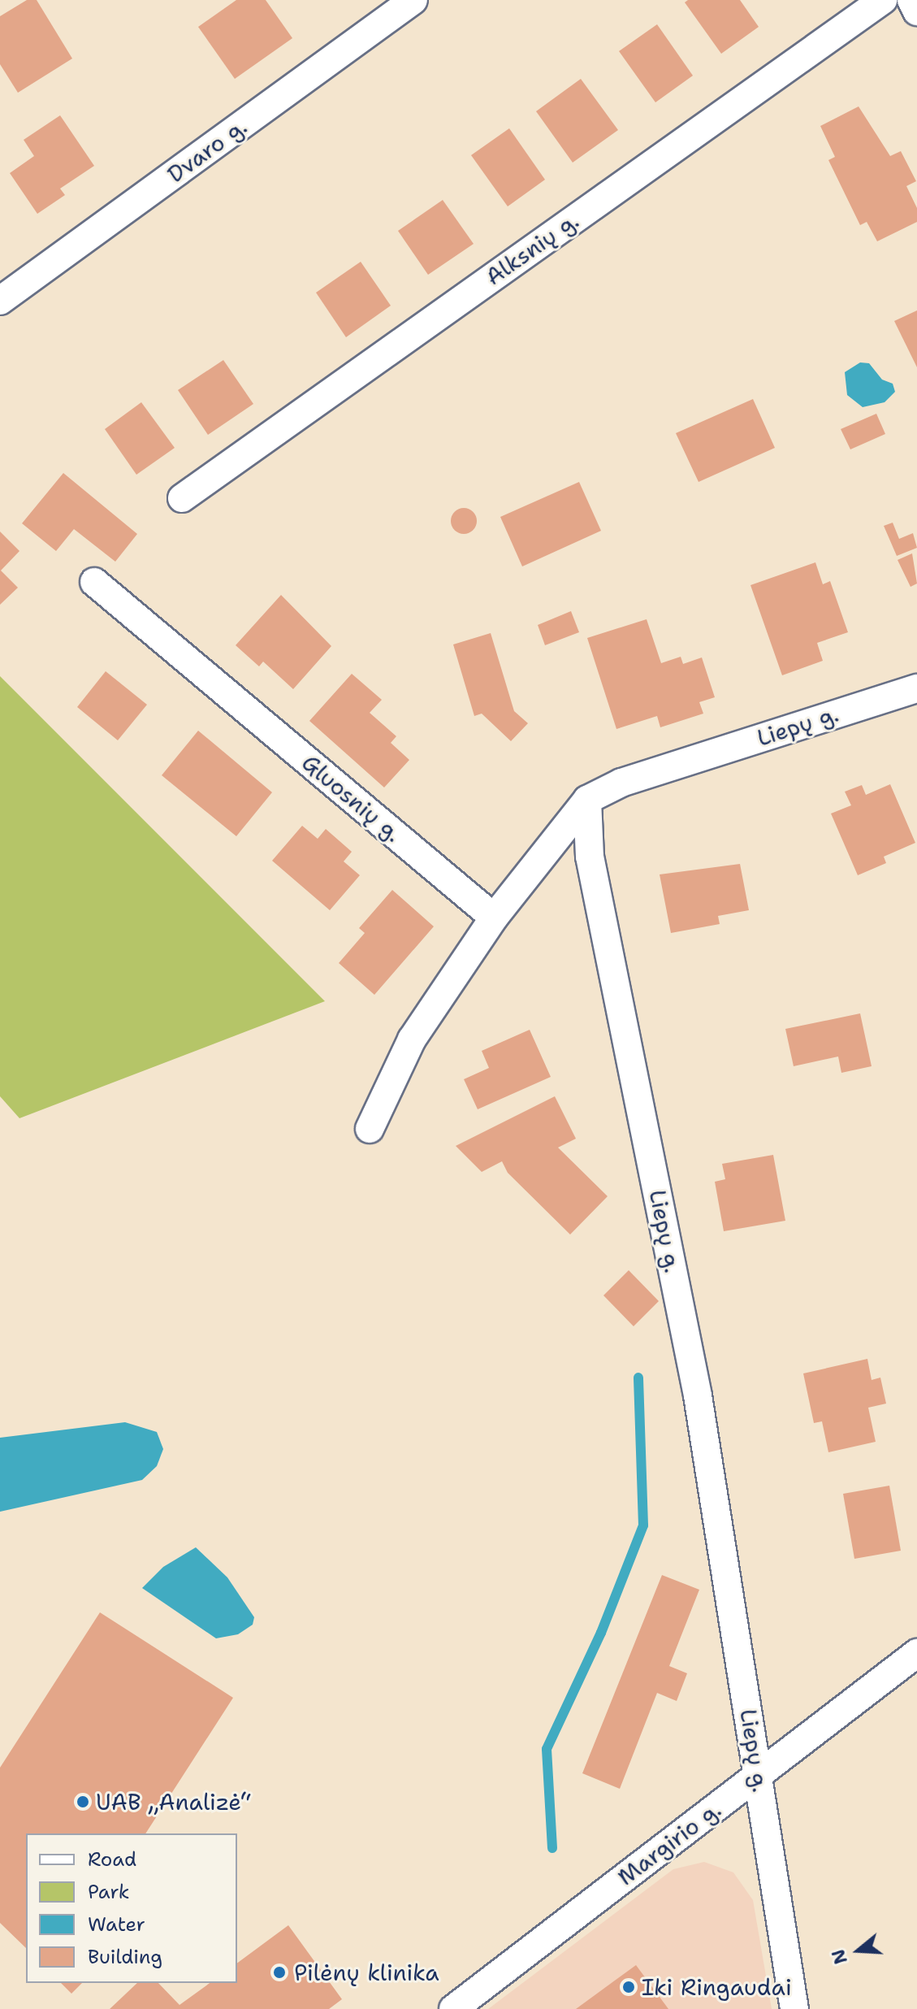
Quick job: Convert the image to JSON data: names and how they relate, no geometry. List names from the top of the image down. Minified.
{"streets":{"street":["Dvaro g.","Alksnių g.","Liepų g.","Gluosnių g.","Margirio g."]},"crossings":[["Liepų g.","Margirio g."]],"places":["UAB „Analizė“","Pilėnų klinika","Iki Ringaudai"],"legend":["Road","Park","Water","Building"],"north":"left"}
